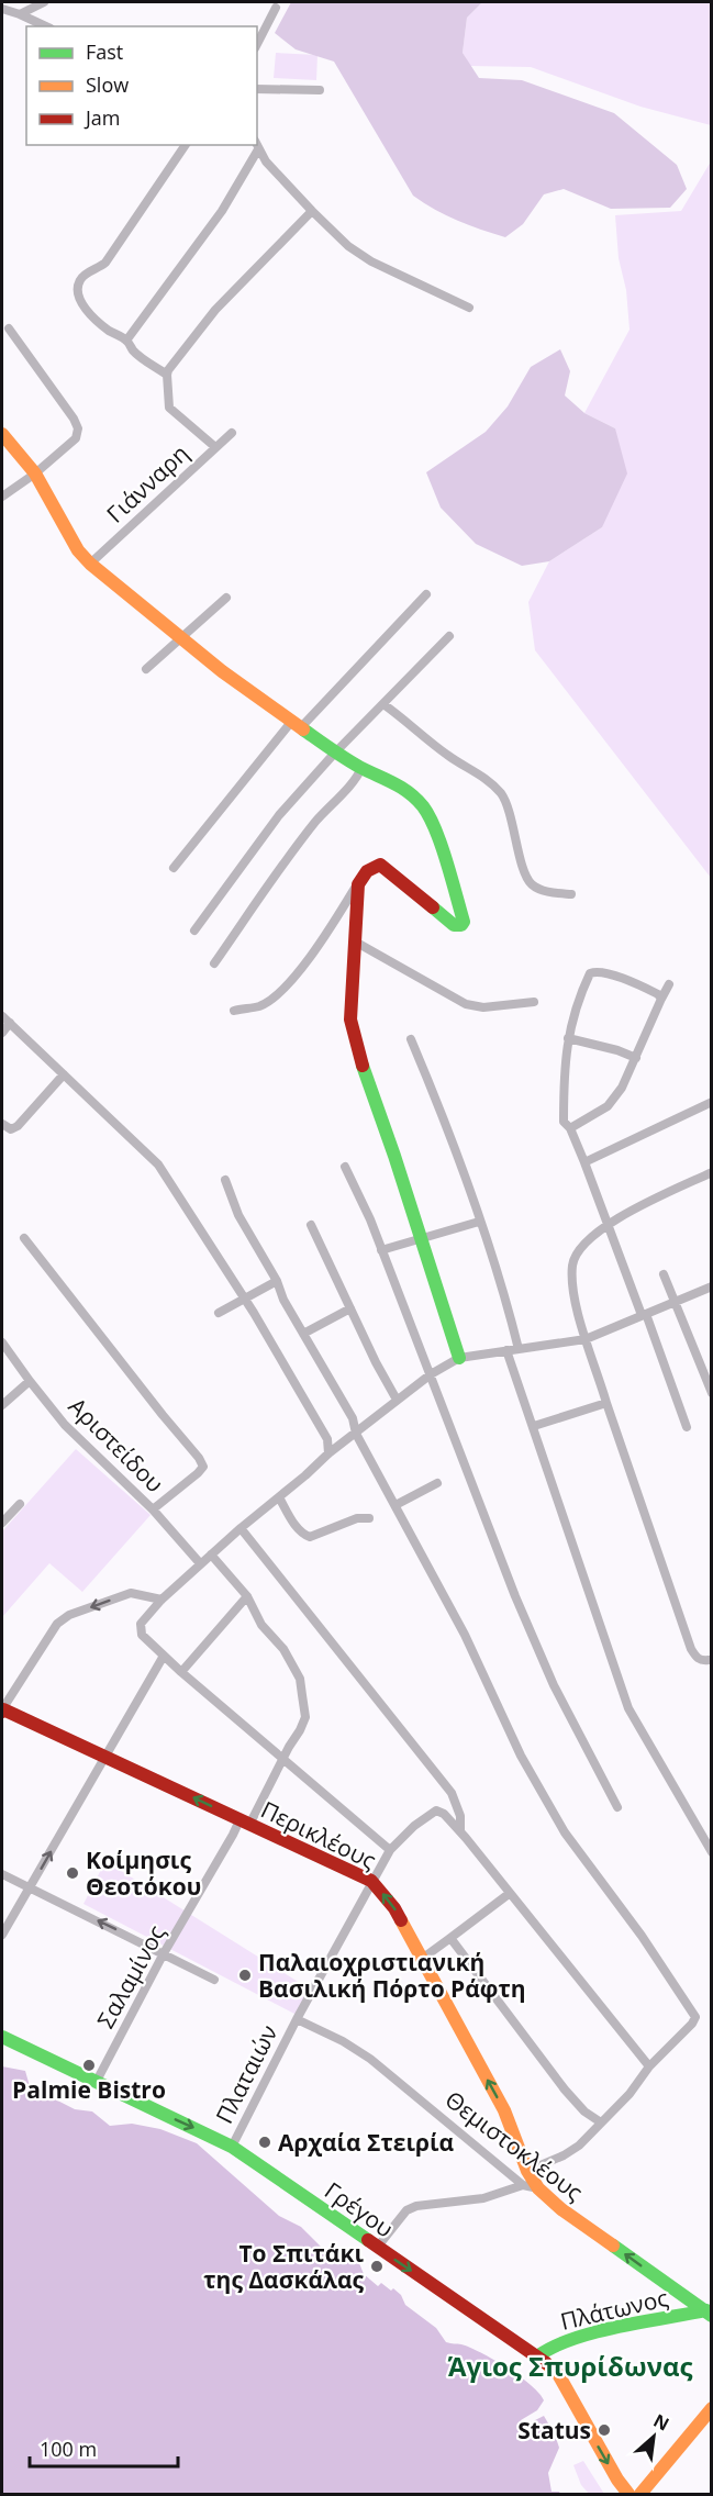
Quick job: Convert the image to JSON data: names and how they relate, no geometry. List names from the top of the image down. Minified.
{"streets":{"main road":["Περικλέους","Θεμιστοκλέους","Γρέγου","Πλάτωνος"],"street":["Γιάνναρη","Αριστείδου","Σαλαμίνος","Πλαταιών"]},"crossings":[["Περικλέους","Σαλαμίνος"],["Περικλέους","Πλαταιών"],["Περικλέους","Θεμιστοκλέους"],["Σαλαμίνος","Γρέγου"],["Πλαταιών","Θεμιστοκλέους"],["Πλαταιών","Γρέγου"],["Θεμιστοκλέους","Πλάτωνος"],["Γρέγου","Πλάτωνος"]],"one_way":["Περικλέους","Θεμιστοκλέους","Γρέγου"],"districts":["Άγιος Σπυρίδωνας"],"places":["Κοίμησις Θεοτόκου","Παλαιοχριστιανική Βασιλική Πόρτο Ράφτη","Palmie Bistro","Αρχαία Στειρία","Το Σπιτάκι της Δασκάλας","Status"],"legend":["Fast","Slow","Jam"],"scale_bar":"100 m","north":"top right"}
